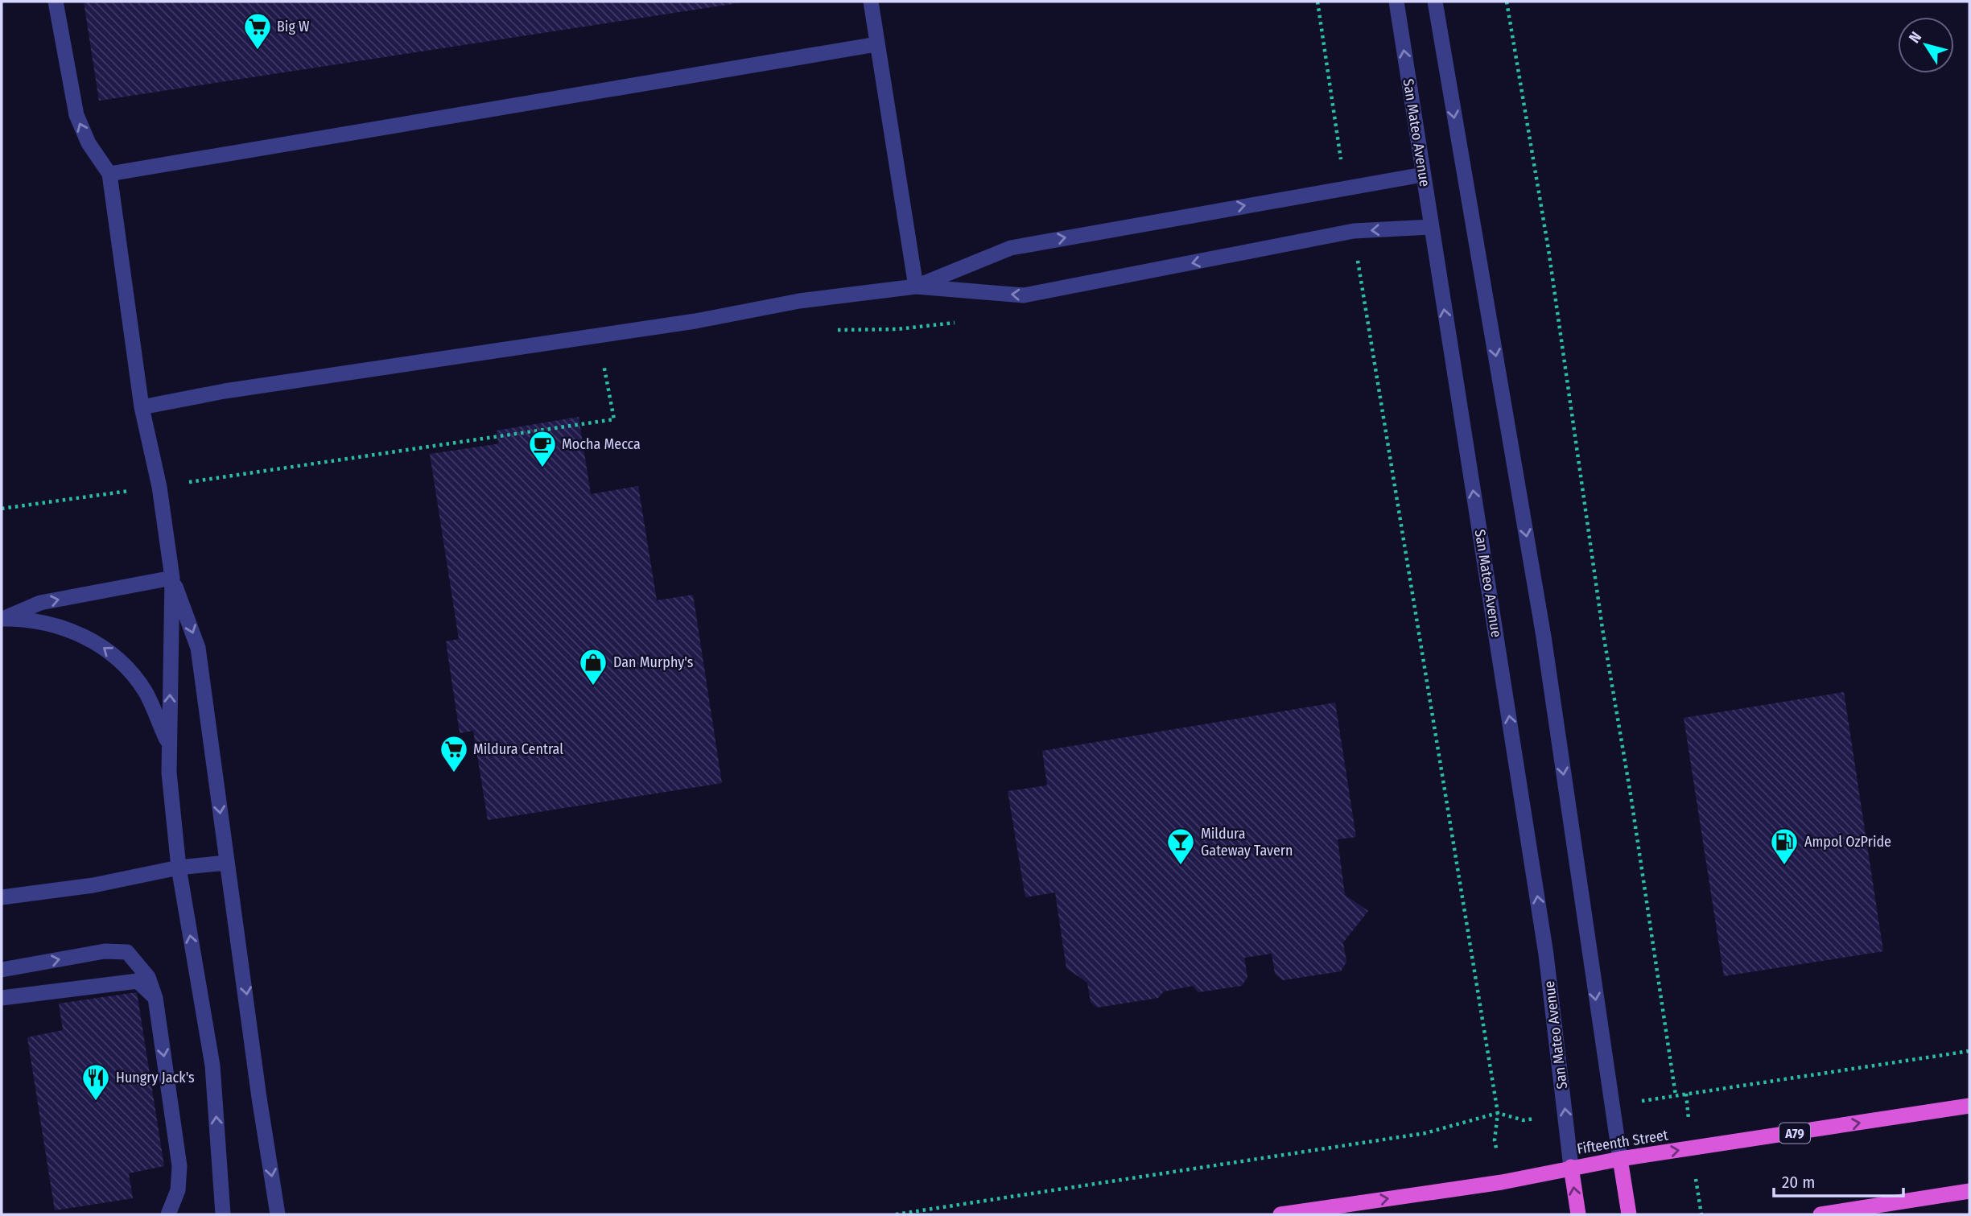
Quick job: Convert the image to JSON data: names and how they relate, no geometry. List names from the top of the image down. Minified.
{"streets":{"highway":["A79","Fifteenth Street"],"street":["San Mateo Avenue"]},"crossings":[["San Mateo Avenue","Fifteenth Street"]],"one_way":["Fifteenth Street"],"places":{"supermarket":["Big W","Mildura Central"],"cafe":["Mocha Mecca"],"shop":["Dan Murphy's"],"bar":["Mildura Gateway Tavern"],"fuel station":["Ampol OzPride"],"restaurant":["Hungry Jack's"]},"scale_bar":"20 m","north":"top left"}
